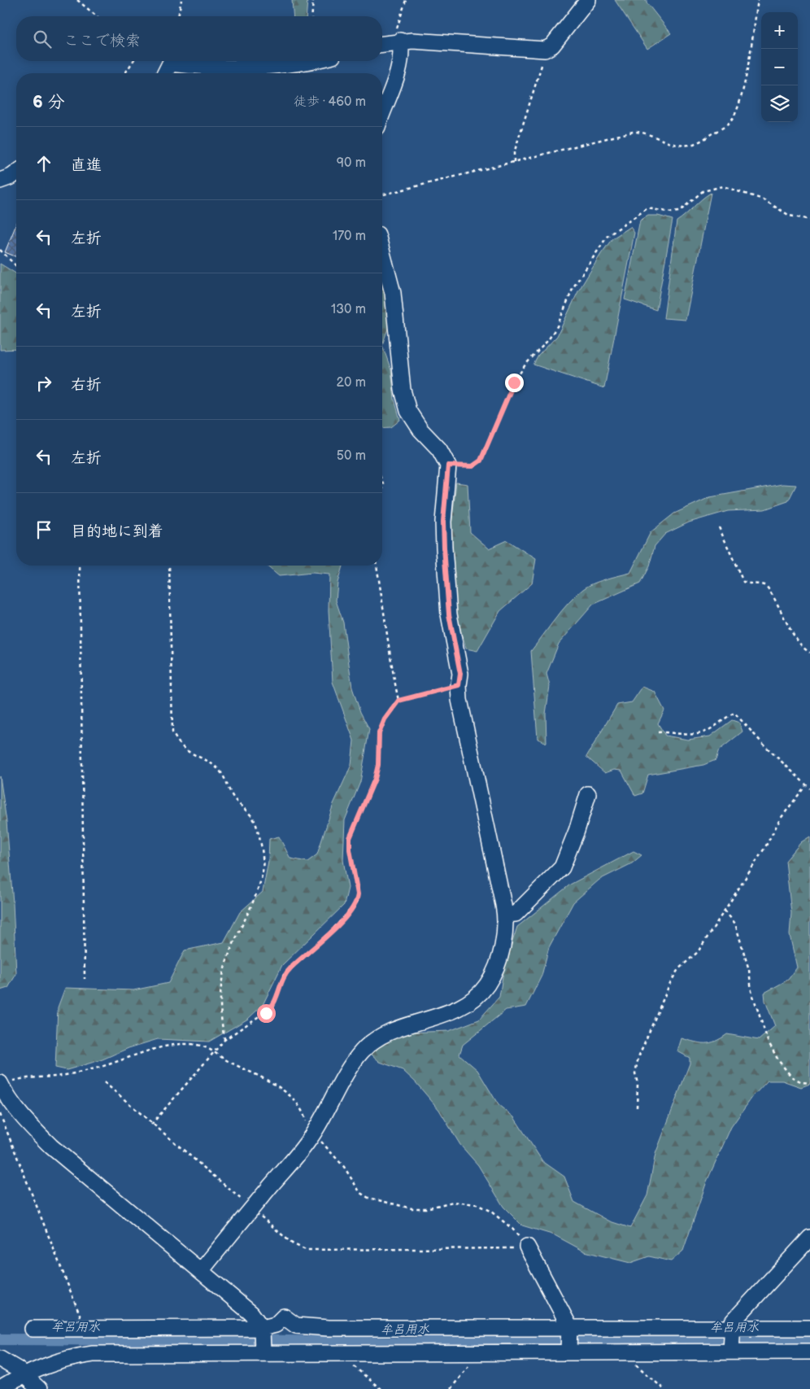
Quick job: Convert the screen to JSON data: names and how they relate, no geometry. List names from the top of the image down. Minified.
{"water":["牟呂用水"],"page":{"map_buttons":["+","−"],"search":"ここで検索","heading":["6 分","徒歩 · 460 m"],"list":[["直進","90 m"],["左折","170 m"],["左折","130 m"],["右折","20 m"],["左折","50 m"],"目的地に到着"]}}
